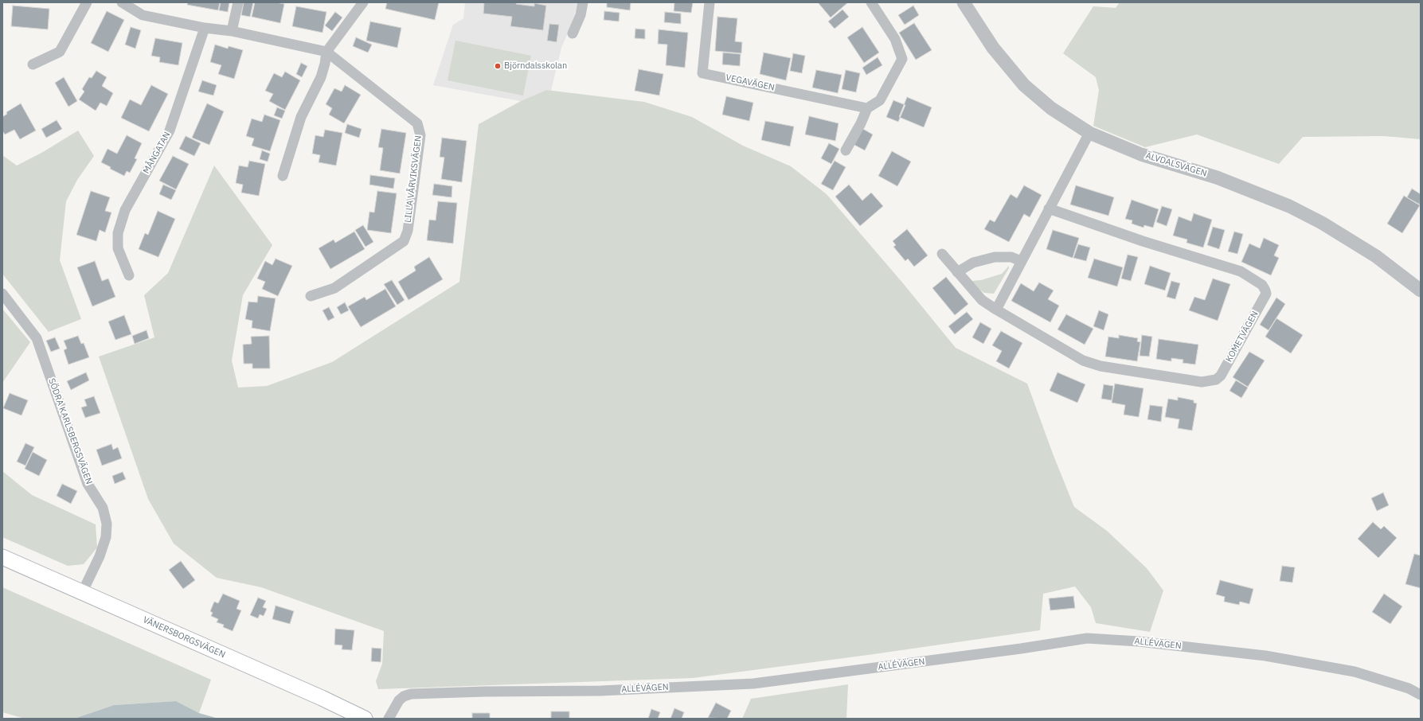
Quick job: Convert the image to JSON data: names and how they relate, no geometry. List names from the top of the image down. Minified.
{"streets":{"main road":["VÄNERSBORGSVÄGEN"],"street":["VEGAVÄGEN","MÅNGATAN","ÄLVDALSVÄGEN","LILLA VÅRVIKSVÄGEN","KOMETVÄGEN","SÖDRA KARLSBERGSVÄGEN","ALLÉVÄGEN"]},"crossings":[["MÅNGATAN","LILLA VÅRVIKSVÄGEN"],["SÖDRA KARLSBERGSVÄGEN","VÄNERSBORGSVÄGEN"]],"places":["Björndalsskolan"]}
